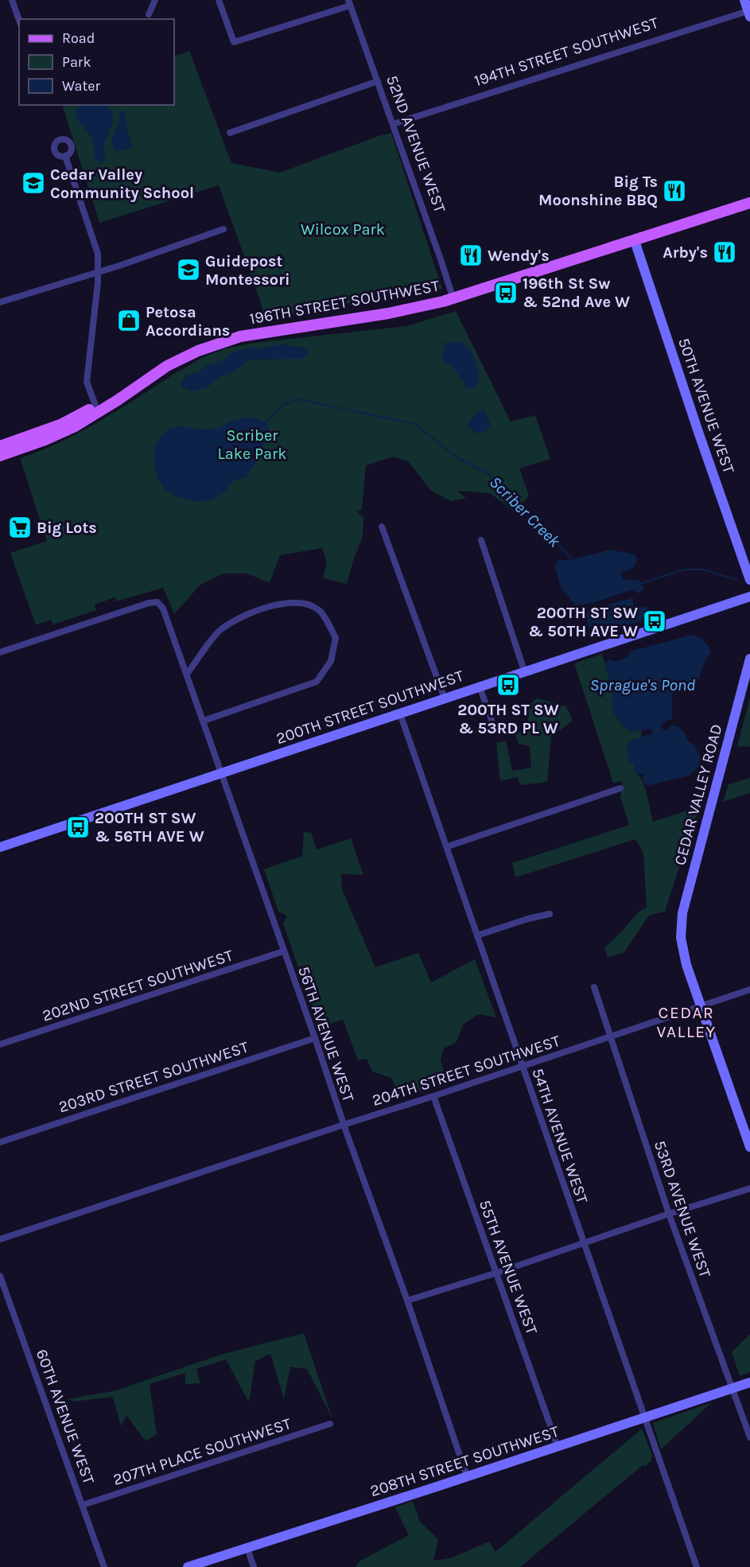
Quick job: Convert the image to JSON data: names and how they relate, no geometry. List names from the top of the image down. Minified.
{"streets":{"main road":["196TH STREET SOUTHWEST"],"street":["194TH STREET SOUTHWEST","52ND AVENUE WEST","50TH AVENUE WEST","200TH STREET SOUTHWEST","CEDAR VALLEY ROAD","202ND STREET SOUTHWEST","56TH AVENUE WEST","204TH STREET SOUTHWEST","203RD STREET SOUTHWEST","54TH AVENUE WEST","53RD AVENUE WEST","55TH AVENUE WEST","60TH AVENUE WEST","207TH PLACE SOUTHWEST","208TH STREET SOUTHWEST"]},"crossings":[["194TH STREET SOUTHWEST","52ND AVENUE WEST"],["52ND AVENUE WEST","196TH STREET SOUTHWEST"],["196TH STREET SOUTHWEST","50TH AVENUE WEST"],["200TH STREET SOUTHWEST","56TH AVENUE WEST"],["200TH STREET SOUTHWEST","54TH AVENUE WEST"],["CEDAR VALLEY ROAD","204TH STREET SOUTHWEST"],["202ND STREET SOUTHWEST","56TH AVENUE WEST"],["56TH AVENUE WEST","204TH STREET SOUTHWEST"],["56TH AVENUE WEST","203RD STREET SOUTHWEST"],["56TH AVENUE WEST","208TH STREET SOUTHWEST"],["204TH STREET SOUTHWEST","54TH AVENUE WEST"],["204TH STREET SOUTHWEST","53RD AVENUE WEST"],["204TH STREET SOUTHWEST","55TH AVENUE WEST"],["54TH AVENUE WEST","208TH STREET SOUTHWEST"],["53RD AVENUE WEST","208TH STREET SOUTHWEST"],["55TH AVENUE WEST","208TH STREET SOUTHWEST"],["60TH AVENUE WEST","207TH PLACE SOUTHWEST"]],"districts":["CEDAR VALLEY"],"water":["Scriber Creek","Sprague's Pond"],"parks":["Wilcox Park","Scriber Lake Park"],"places":{"school or university":["Cedar Valley Community School","Guidepost Montessori"],"restaurant":["Big Ts Moonshine BBQ","Arby's","Wendy's"],"bus stop":["196th St Sw & 52nd Ave W","200TH ST SW & 50TH AVE W","200TH ST SW & 53RD PL W","200TH ST SW & 56TH AVE W"],"shop":["Petosa Accordians"],"supermarket":["Big Lots"]},"legend":["Road","Park","Water"]}
